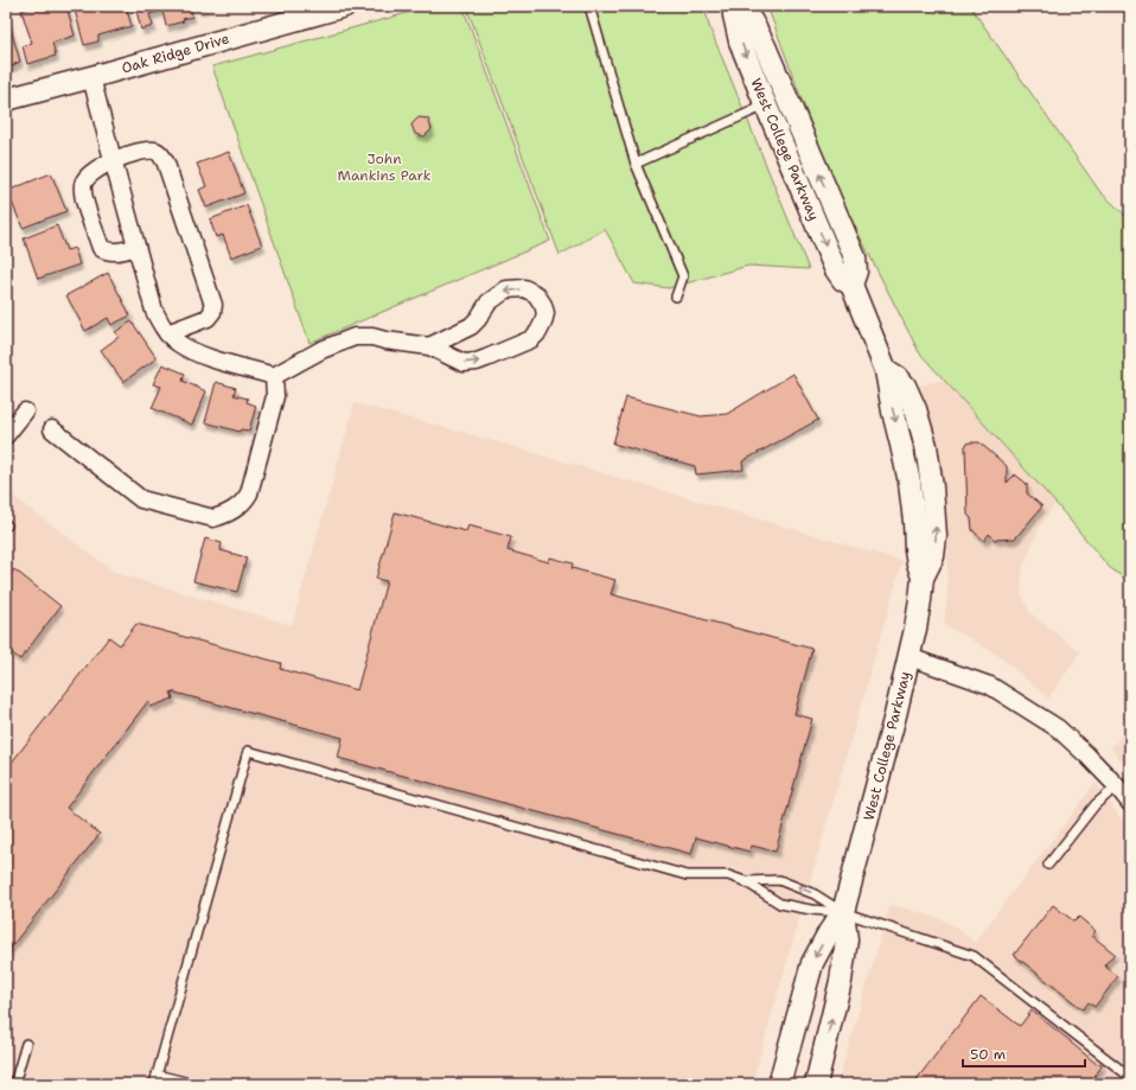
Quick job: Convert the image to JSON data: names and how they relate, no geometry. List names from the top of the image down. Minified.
{"streets":{"street":["Oak Ridge Drive","West College Parkway"]},"parks":["John Mankins Park"],"scale_bar":"50 m"}
